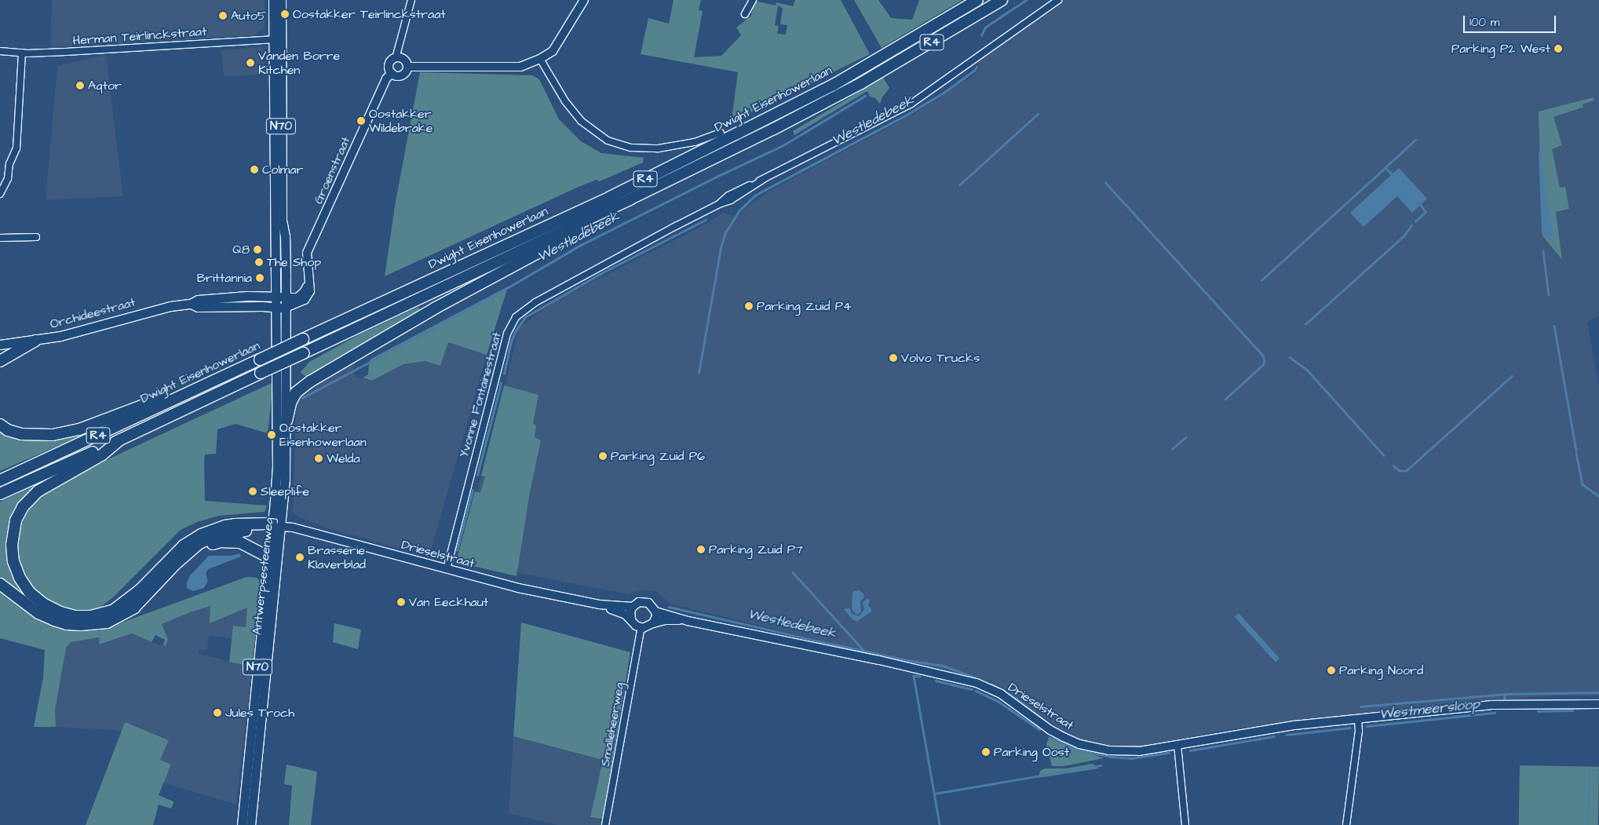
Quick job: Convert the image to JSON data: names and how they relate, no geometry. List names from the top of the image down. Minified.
{"streets":{"highway":["R4","Dwight Eisenhowerlaan"],"main road":["N70","Orchideestraat","Antwerpsesteenweg"],"street":["Herman Teirlinckstraat","Groenstraat","Yvonne Fontainestraat","Drieselstraat","Smalleheerweg"]},"crossings":[["Herman Teirlinckstraat","Antwerpsesteenweg"],["Groenstraat","Orchideestraat"],["Groenstraat","Antwerpsesteenweg"],["Orchideestraat","Antwerpsesteenweg"],["Yvonne Fontainestraat","Drieselstraat"],["Drieselstraat","Antwerpsesteenweg"],["Drieselstraat","Smalleheerweg"]],"water":["Westledebeek","Westmeersloop"],"places":["Oostakker Teirlinckstraat","Auto5","Parking P2 West","Vanden Borre Kitchen","Aqtor","Oostakker Wildebrake","Colmar","Q8","The Shop","Brittannia","Parking Zuid P4","Volvo Trucks","Oostakker Eisenhowerlaan","Parking Zuid P6","Welda","Sleeplife","Parking Zuid P7","Brasserie Klaverblad","Van Eeckhaut","Parking Noord","Jules Troch","Parking Oost"],"scale_bar":"100 m"}
